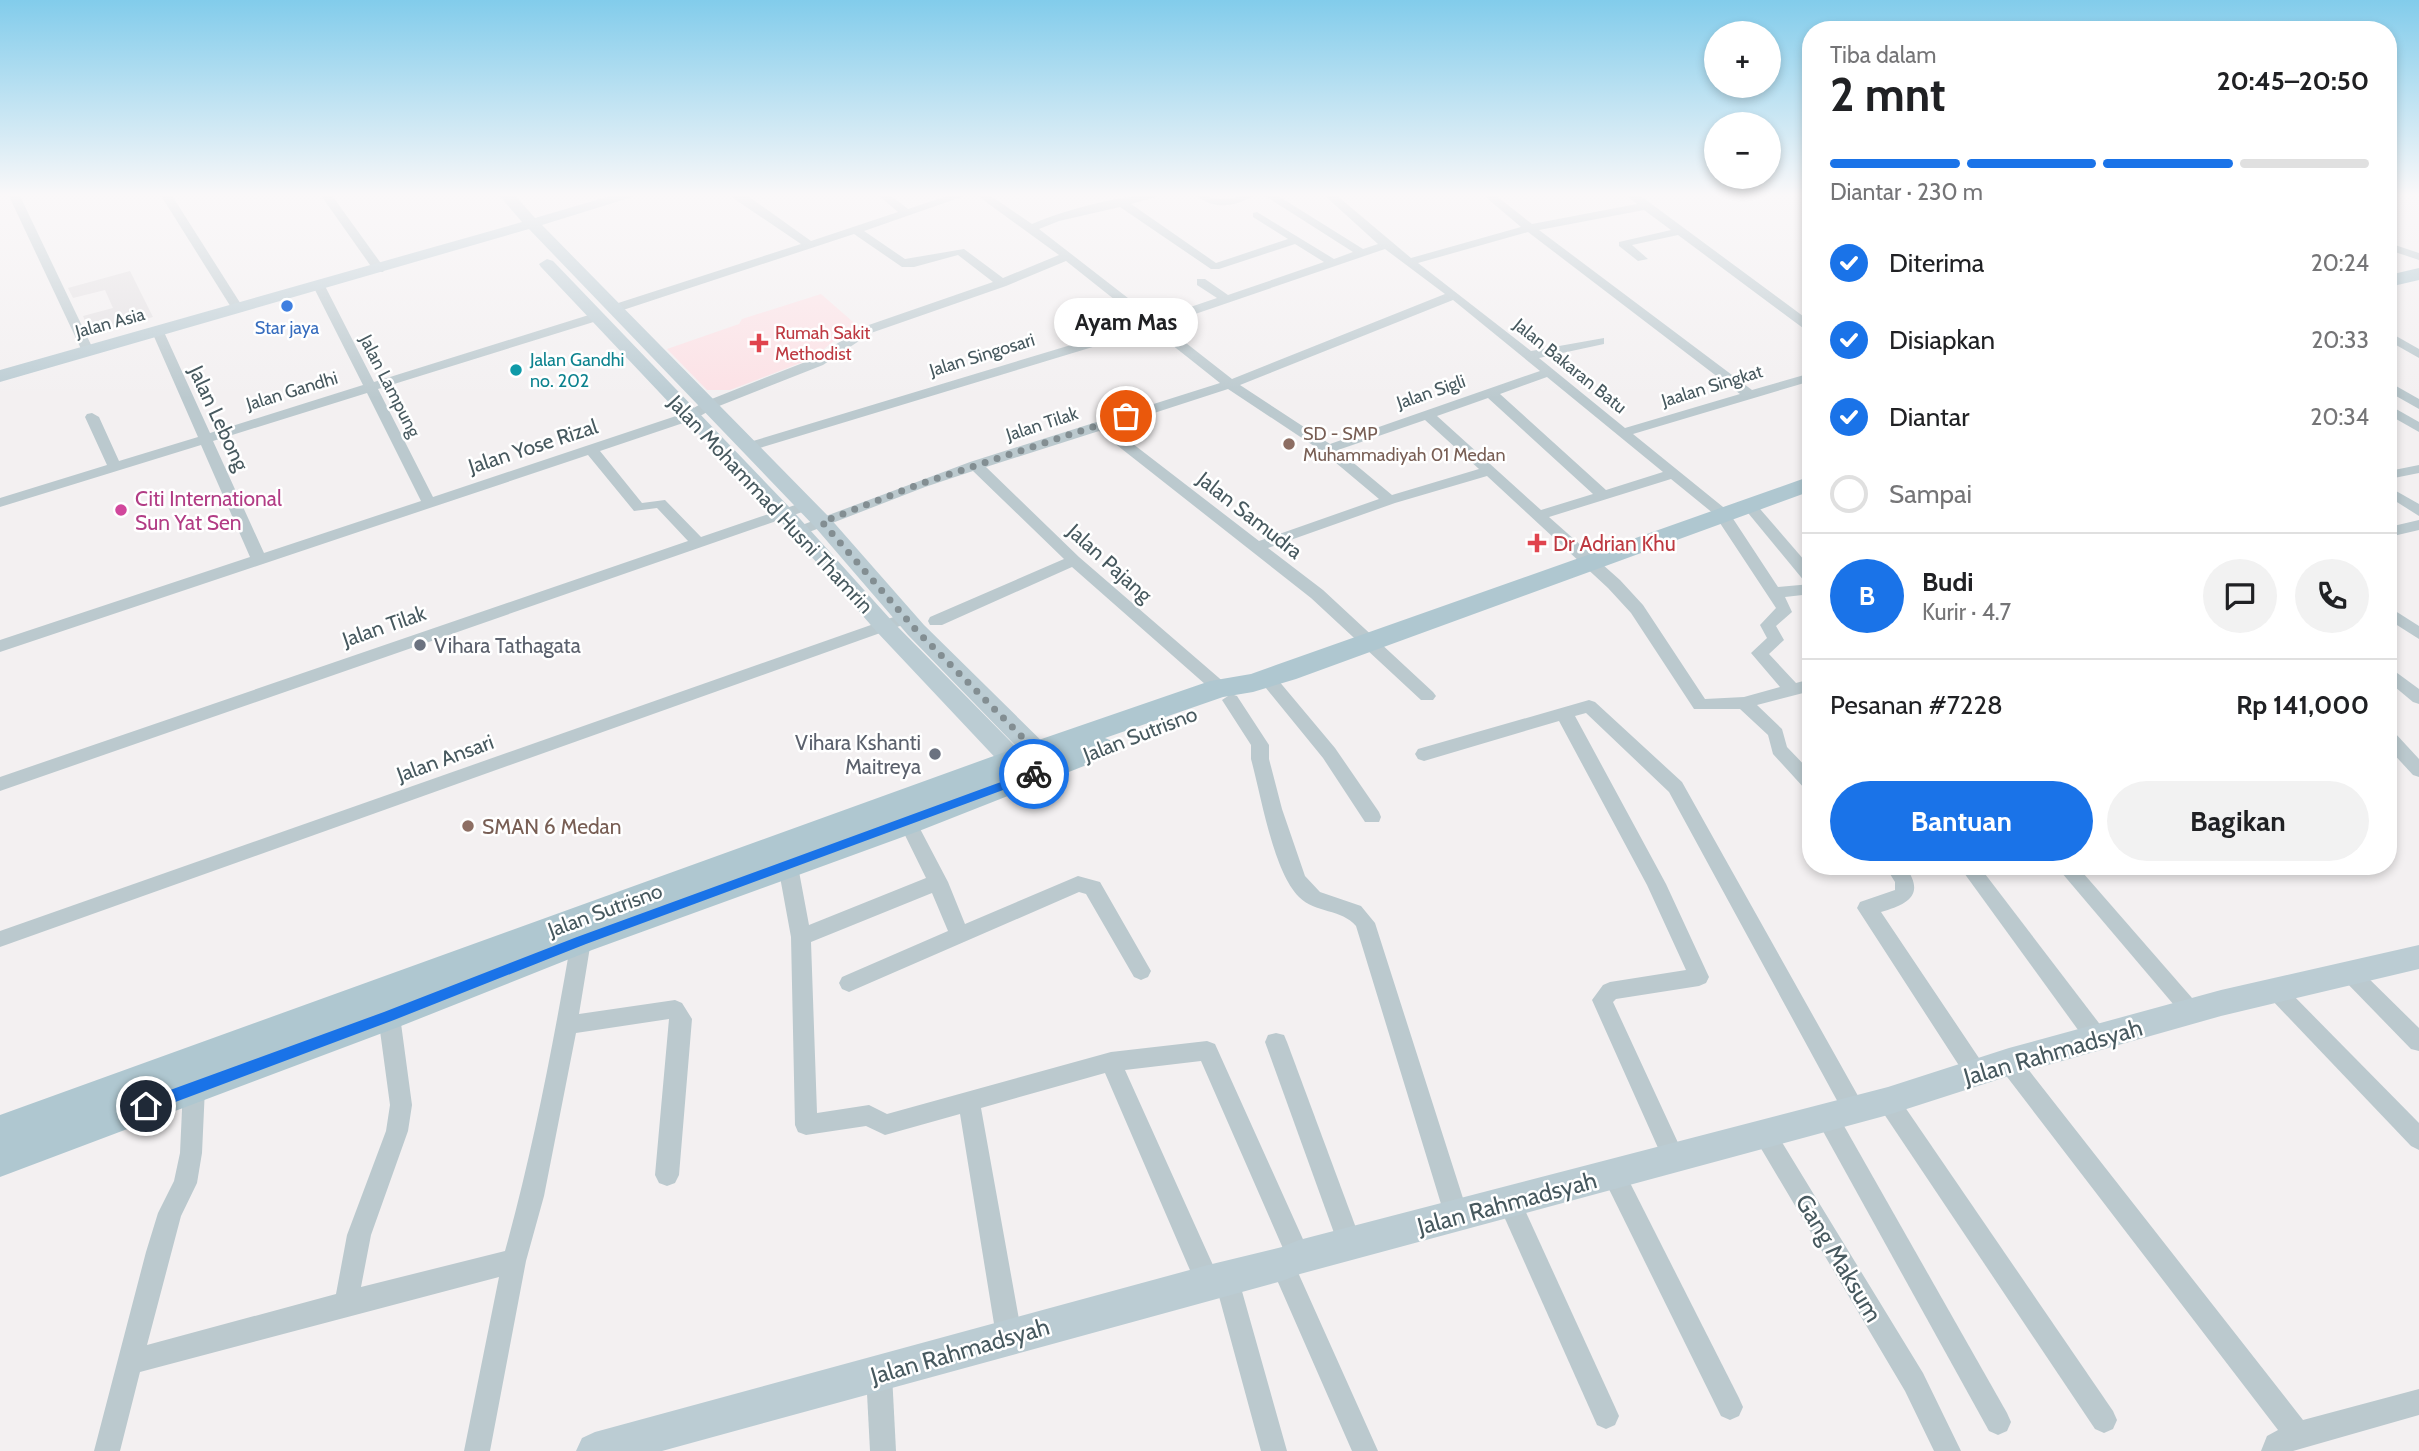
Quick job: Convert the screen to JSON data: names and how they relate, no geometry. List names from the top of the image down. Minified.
{"streets":{"main road":["Jalan Asia","Jalan Mohammad Husni Thamrin","Jalan Sutrisno","Jalan Rahmadsyah"],"street":["Jalan Singosari","Jalan Bakaran Batu","Jalan Lampung","Jaalan Singkat","Jalan Gandhi","Jalan Sigli","Jalan Lebong","Jalan Tilak","Jalan Yose Rizal","Jalan Samudra","Jalan Pajang","Jalan Ansari","Gang Maksum"]},"crossings":[["Jalan Asia","Jalan Lampung"],["Jalan Asia","Jalan Lebong"],["Jalan Singosari","Jalan Mohammad Husni Thamrin"],["Jalan Bakaran Batu","Jaalan Singkat"],["Jalan Bakaran Batu","Jalan Sigli"],["Jalan Bakaran Batu","Jalan Tilak"],["Jalan Bakaran Batu","Jalan Sutrisno"],["Jalan Lampung","Jalan Gandhi"],["Jalan Lampung","Jalan Yose Rizal"],["Jalan Gandhi","Jalan Lebong"],["Jalan Gandhi","Jalan Mohammad Husni Thamrin"],["Jalan Lebong","Jalan Yose Rizal"],["Jalan Tilak","Jalan Mohammad Husni Thamrin"],["Jalan Tilak","Jalan Samudra"],["Jalan Tilak","Jalan Pajang"],["Jalan Yose Rizal","Jalan Mohammad Husni Thamrin"],["Jalan Mohammad Husni Thamrin","Jalan Sutrisno"],["Jalan Mohammad Husni Thamrin","Jalan Ansari"],["Jalan Samudra","Jalan Sutrisno"],["Jalan Pajang","Jalan Sutrisno"],["Jalan Rahmadsyah","Gang Maksum"]],"places":{"other":["Star jaya","Jalan Gandhi no. 202","Ayam Mas","SD - SMP Muhammadiyah 01 Medan","Citi International Sun Yat Sen","Vihara Tathagata","Vihara Kshanti Maitreya","SMAN 6 Medan"],"health":["Rumah Sakit Methodist","Dr Adrian Khu"]},"page":{"map_buttons":["+","−"],"heading":["2 mnt","Tiba dalam","20:45–20:50"],"panel":["Budi","Kurir · 4.7","Pesanan #7228","Rp 141,000"],"bar":"Diantar · 230 m","list":[["Diterima","20:24"],["Disiapkan","20:33"],["Diantar","20:34"],"Sampai"],"bubble":"Ayam Mas","round":"B","buttons":["Bantuan","Bagikan"]}}
